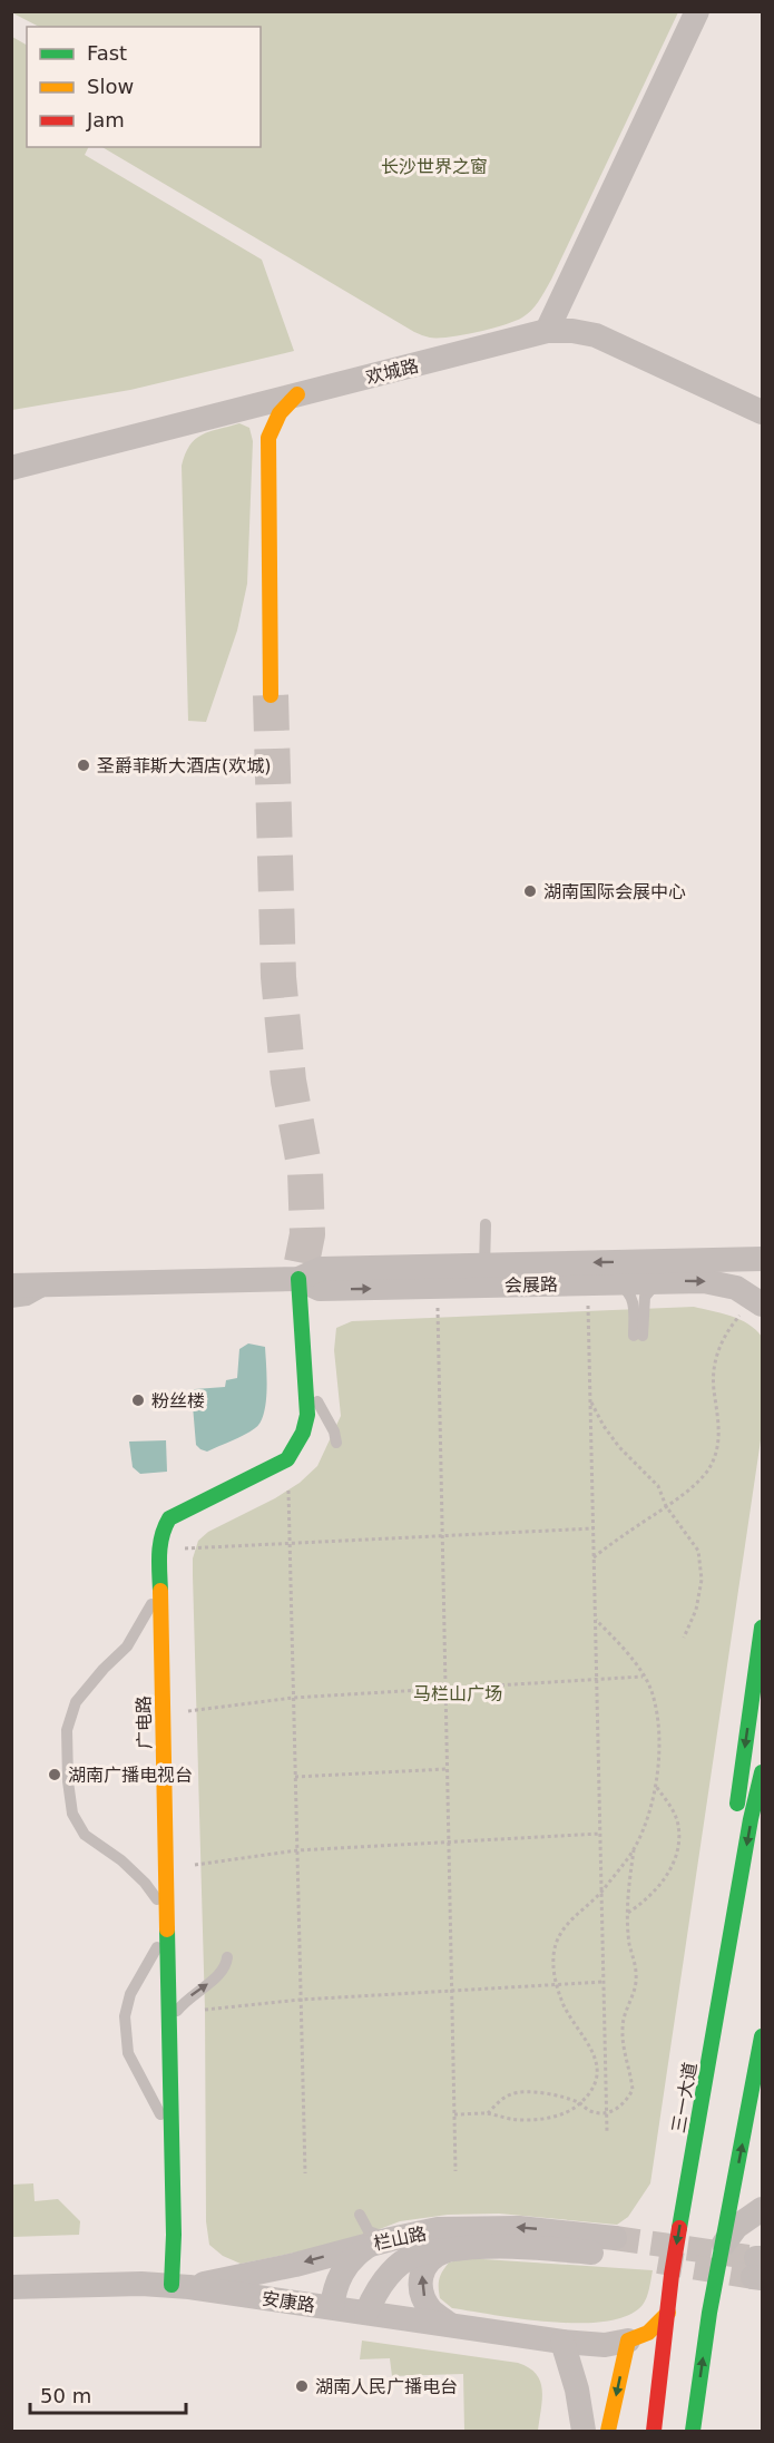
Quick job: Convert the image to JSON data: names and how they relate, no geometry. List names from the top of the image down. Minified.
{"streets":{"main road":["广电路","三一大道"],"street":["欢城路","会展路","栏山路","安康路"]},"crossings":[["广电路","栏山路"],["广电路","安康路"],["栏山路","安康路"]],"parks":["长沙世界之窗","马栏山广场"],"places":["圣爵菲斯大酒店(欢城)","湖南国际会展中心","粉丝楼","湖南广播电视台","湖南人民广播电台"],"legend":["Fast","Slow","Jam"],"scale_bar":"50 m"}
